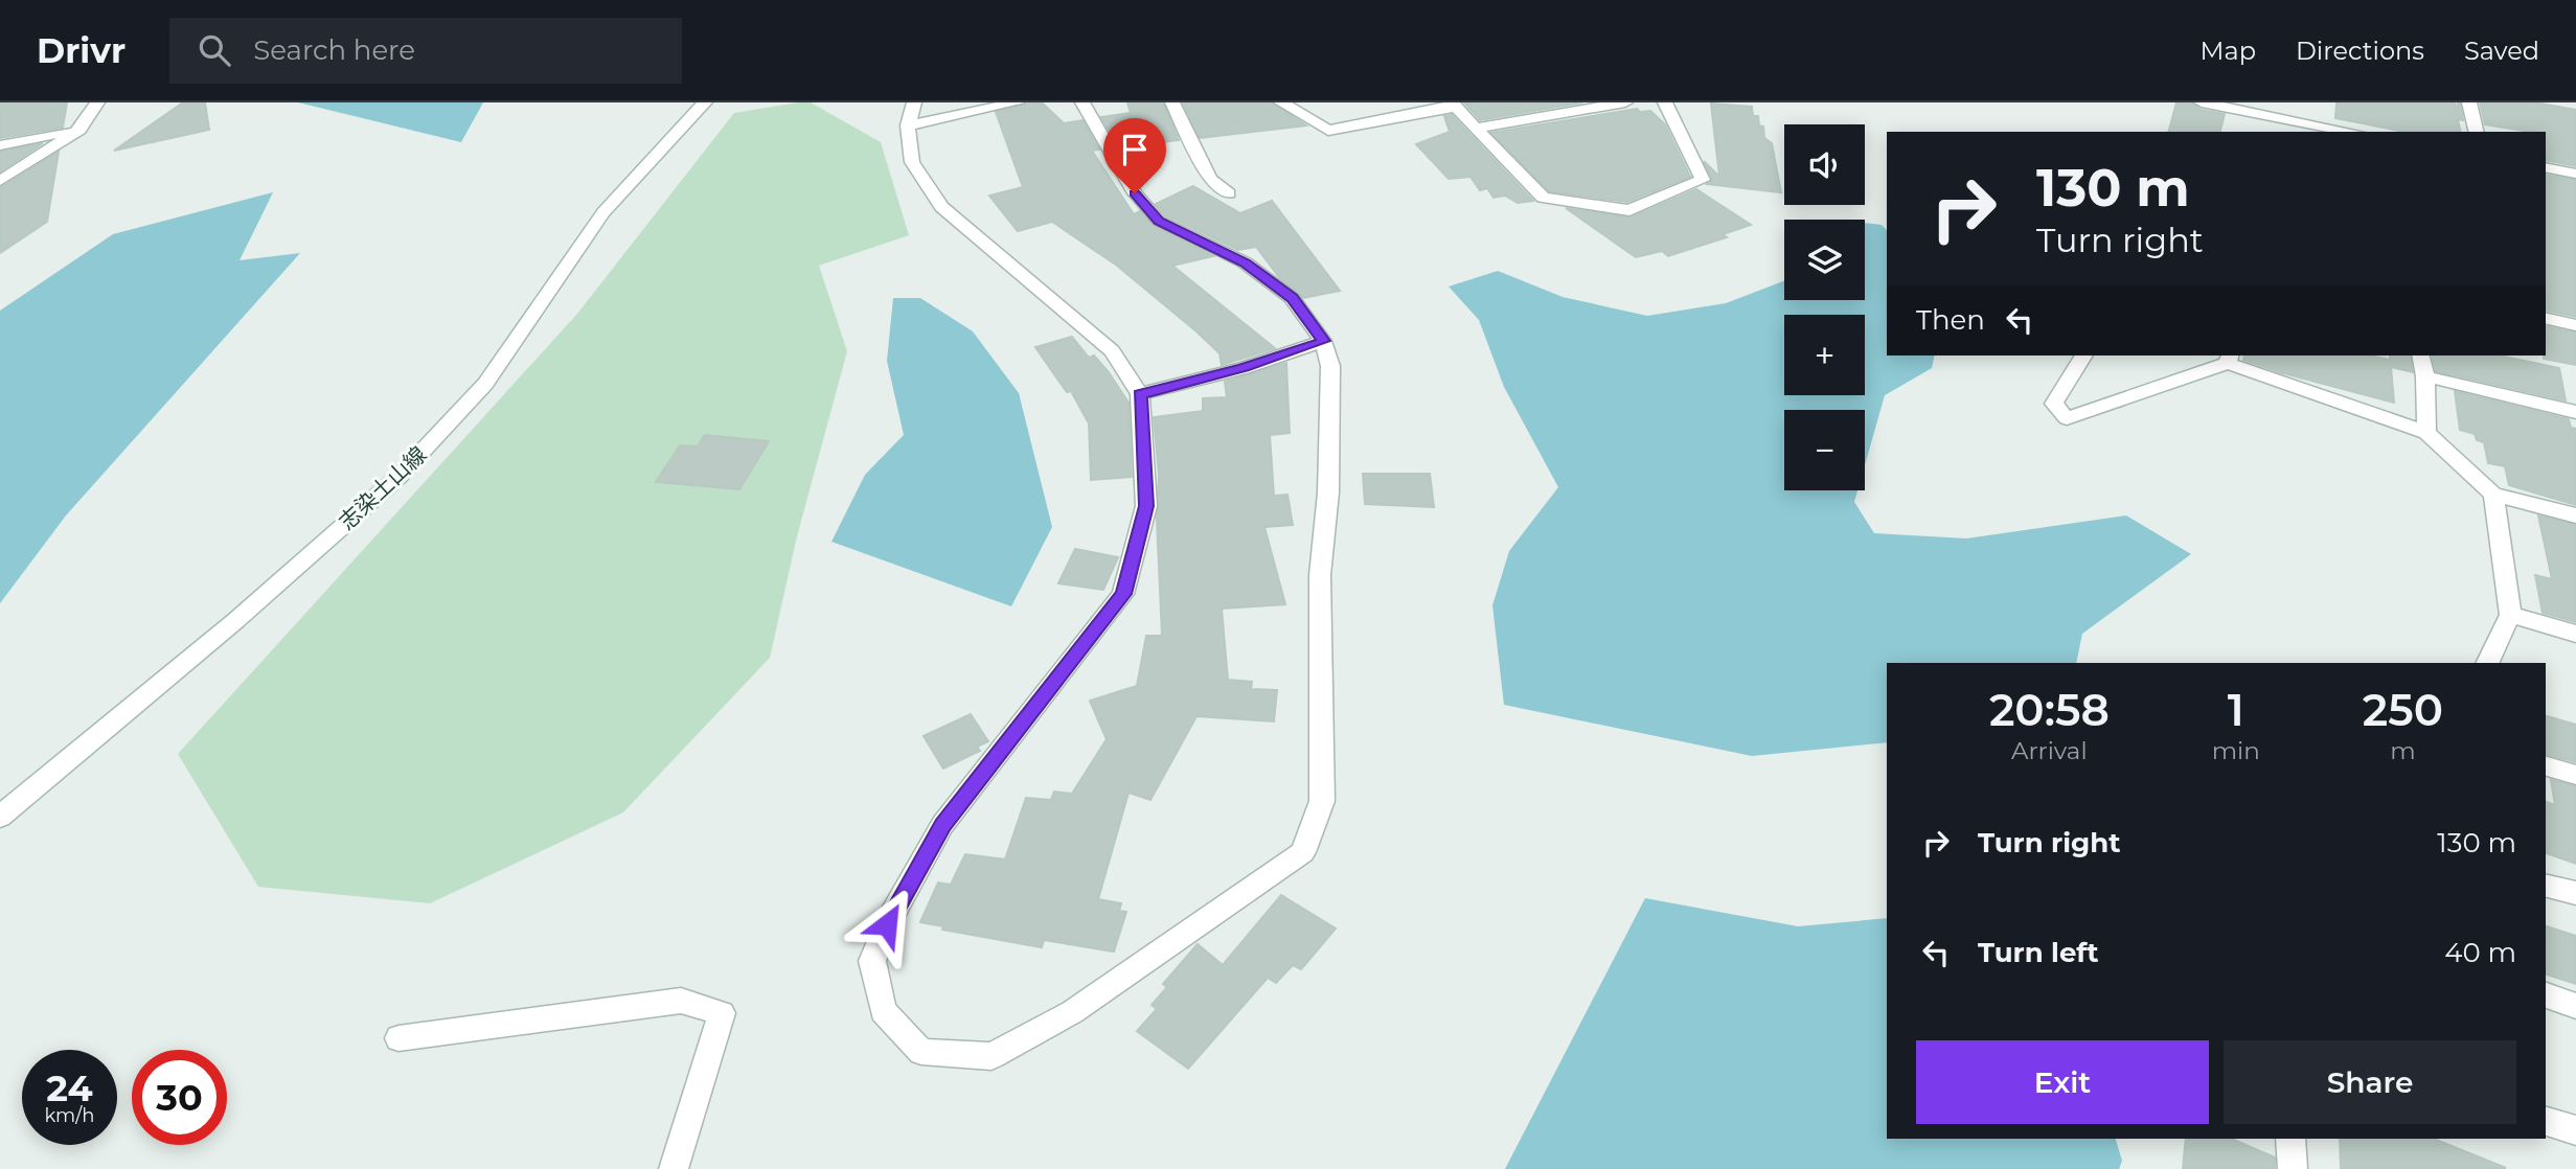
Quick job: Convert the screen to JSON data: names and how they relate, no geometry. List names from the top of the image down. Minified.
{"streets":{"street":["志染土山線"]},"page":{"header":"Drivr","search":"Search here","nav":["Map","Directions","Saved"],"map_buttons":["+","−"],"turn":["130 m","Turn right"],"then":"Then","eta":["20:58","Arrival","1","min","250","m"],"list":[{"name":"Turn right","value":"130 m"},{"name":"Turn left","value":"40 m"}],"buttons":["Exit","Share"],"speed":"24 km/h","limit":"30"}}
